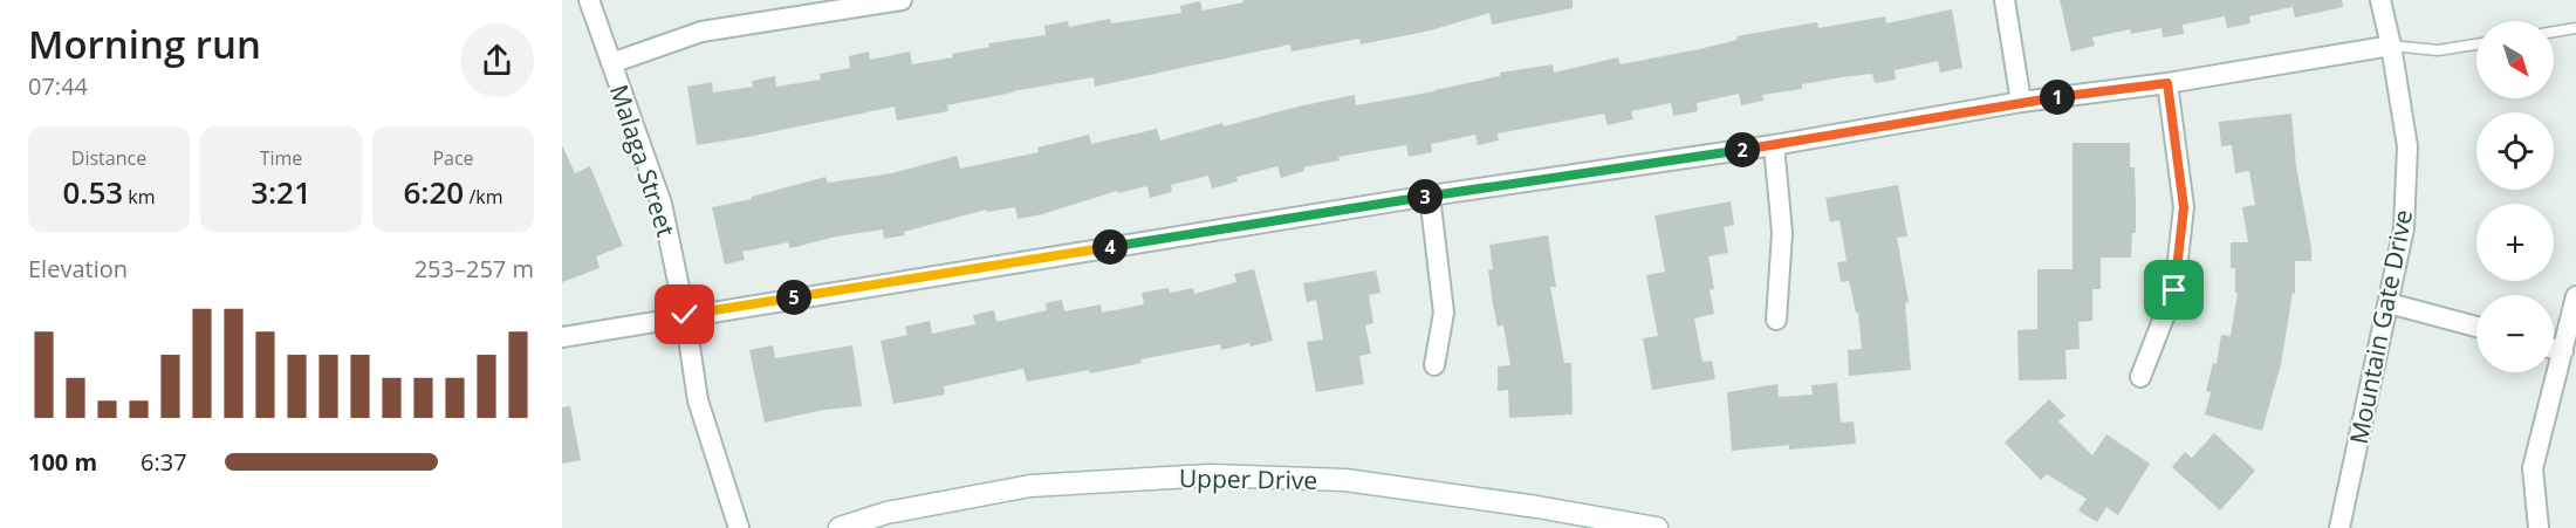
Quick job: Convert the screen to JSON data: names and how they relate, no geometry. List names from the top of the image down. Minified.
{"streets":{"main road":["Upper Drive"],"street":["Malaga Street","Mountain Gate Drive"]},"north":"bottom right","page":{"heading":["Morning run","07:44"],"map_buttons":["+","−"],"pins":["1","2","3","4","5"],"stats":[["Distance","0.53 km"],["Time","3:21"],["Pace","6:20 /km"]],"chart":["Elevation","253–257 m"],"list":[{"name":"100 m","note":"6:37"}]}}
